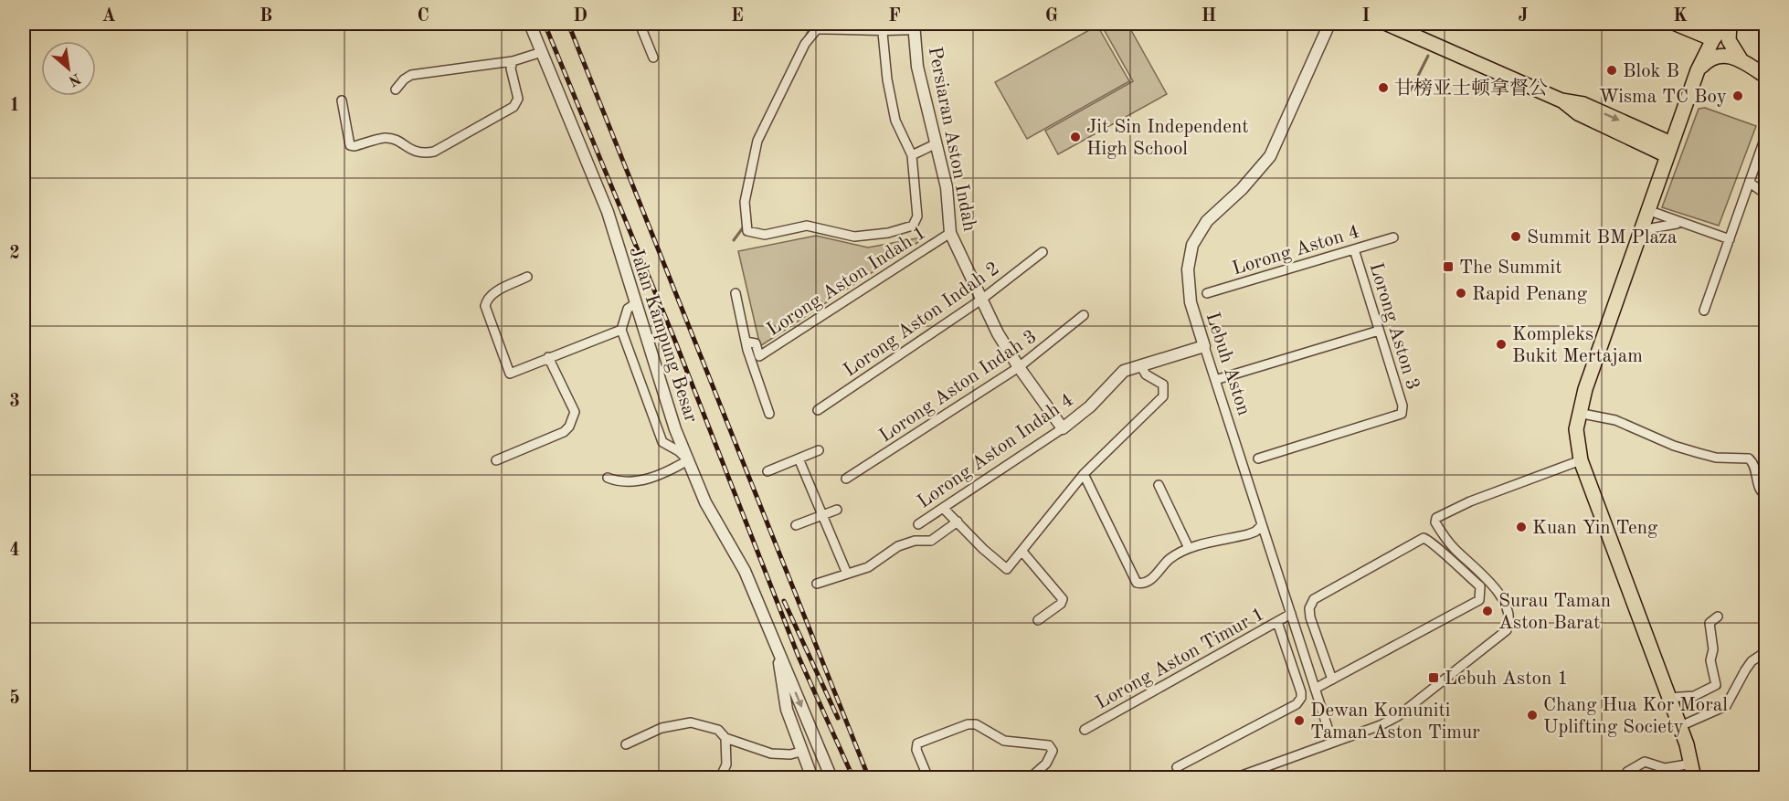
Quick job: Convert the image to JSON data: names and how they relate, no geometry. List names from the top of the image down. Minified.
{"streets":{"street":["Persiaran Aston Indah","Lorong Aston 4","Lorong Aston Indah 1","Lorong Aston Indah 2","Lorong Aston 3","Jalan Kampung Besar","Lebuh Aston","Lorong Aston Indah 3","Lorong Aston Indah 4","Lorong Aston Timur 1"]},"crossings":[["Persiaran Aston Indah","Lorong Aston Indah 1"],["Persiaran Aston Indah","Lorong Aston Indah 2"],["Persiaran Aston Indah","Lorong Aston Indah 3"],["Persiaran Aston Indah","Lorong Aston Indah 4"],["Lorong Aston 4","Lorong Aston 3"],["Lebuh Aston","Lorong Aston Indah 4"],["Lebuh Aston","Lorong Aston Timur 1"]],"places":{"other":["Blok B","甘榜亚士顿拿督公","Wisma TC Boy","Jit Sin Independent High School","Summit BM Plaza","Rapid Penang","Kompleks Bukit Mertajam","Kuan Yin Teng","Surau Taman Aston Barat","Chang Hua Kor Moral Uplifting Society","Dewan Komuniti Taman Aston Timur"],"transit":["The Summit","Lebuh Aston 1"]},"north":"bottom right","grid":{"columns":["A","B","C","D","E","F","G","H","I","J","K"],"rows":["1","2","3","4","5"]}}
